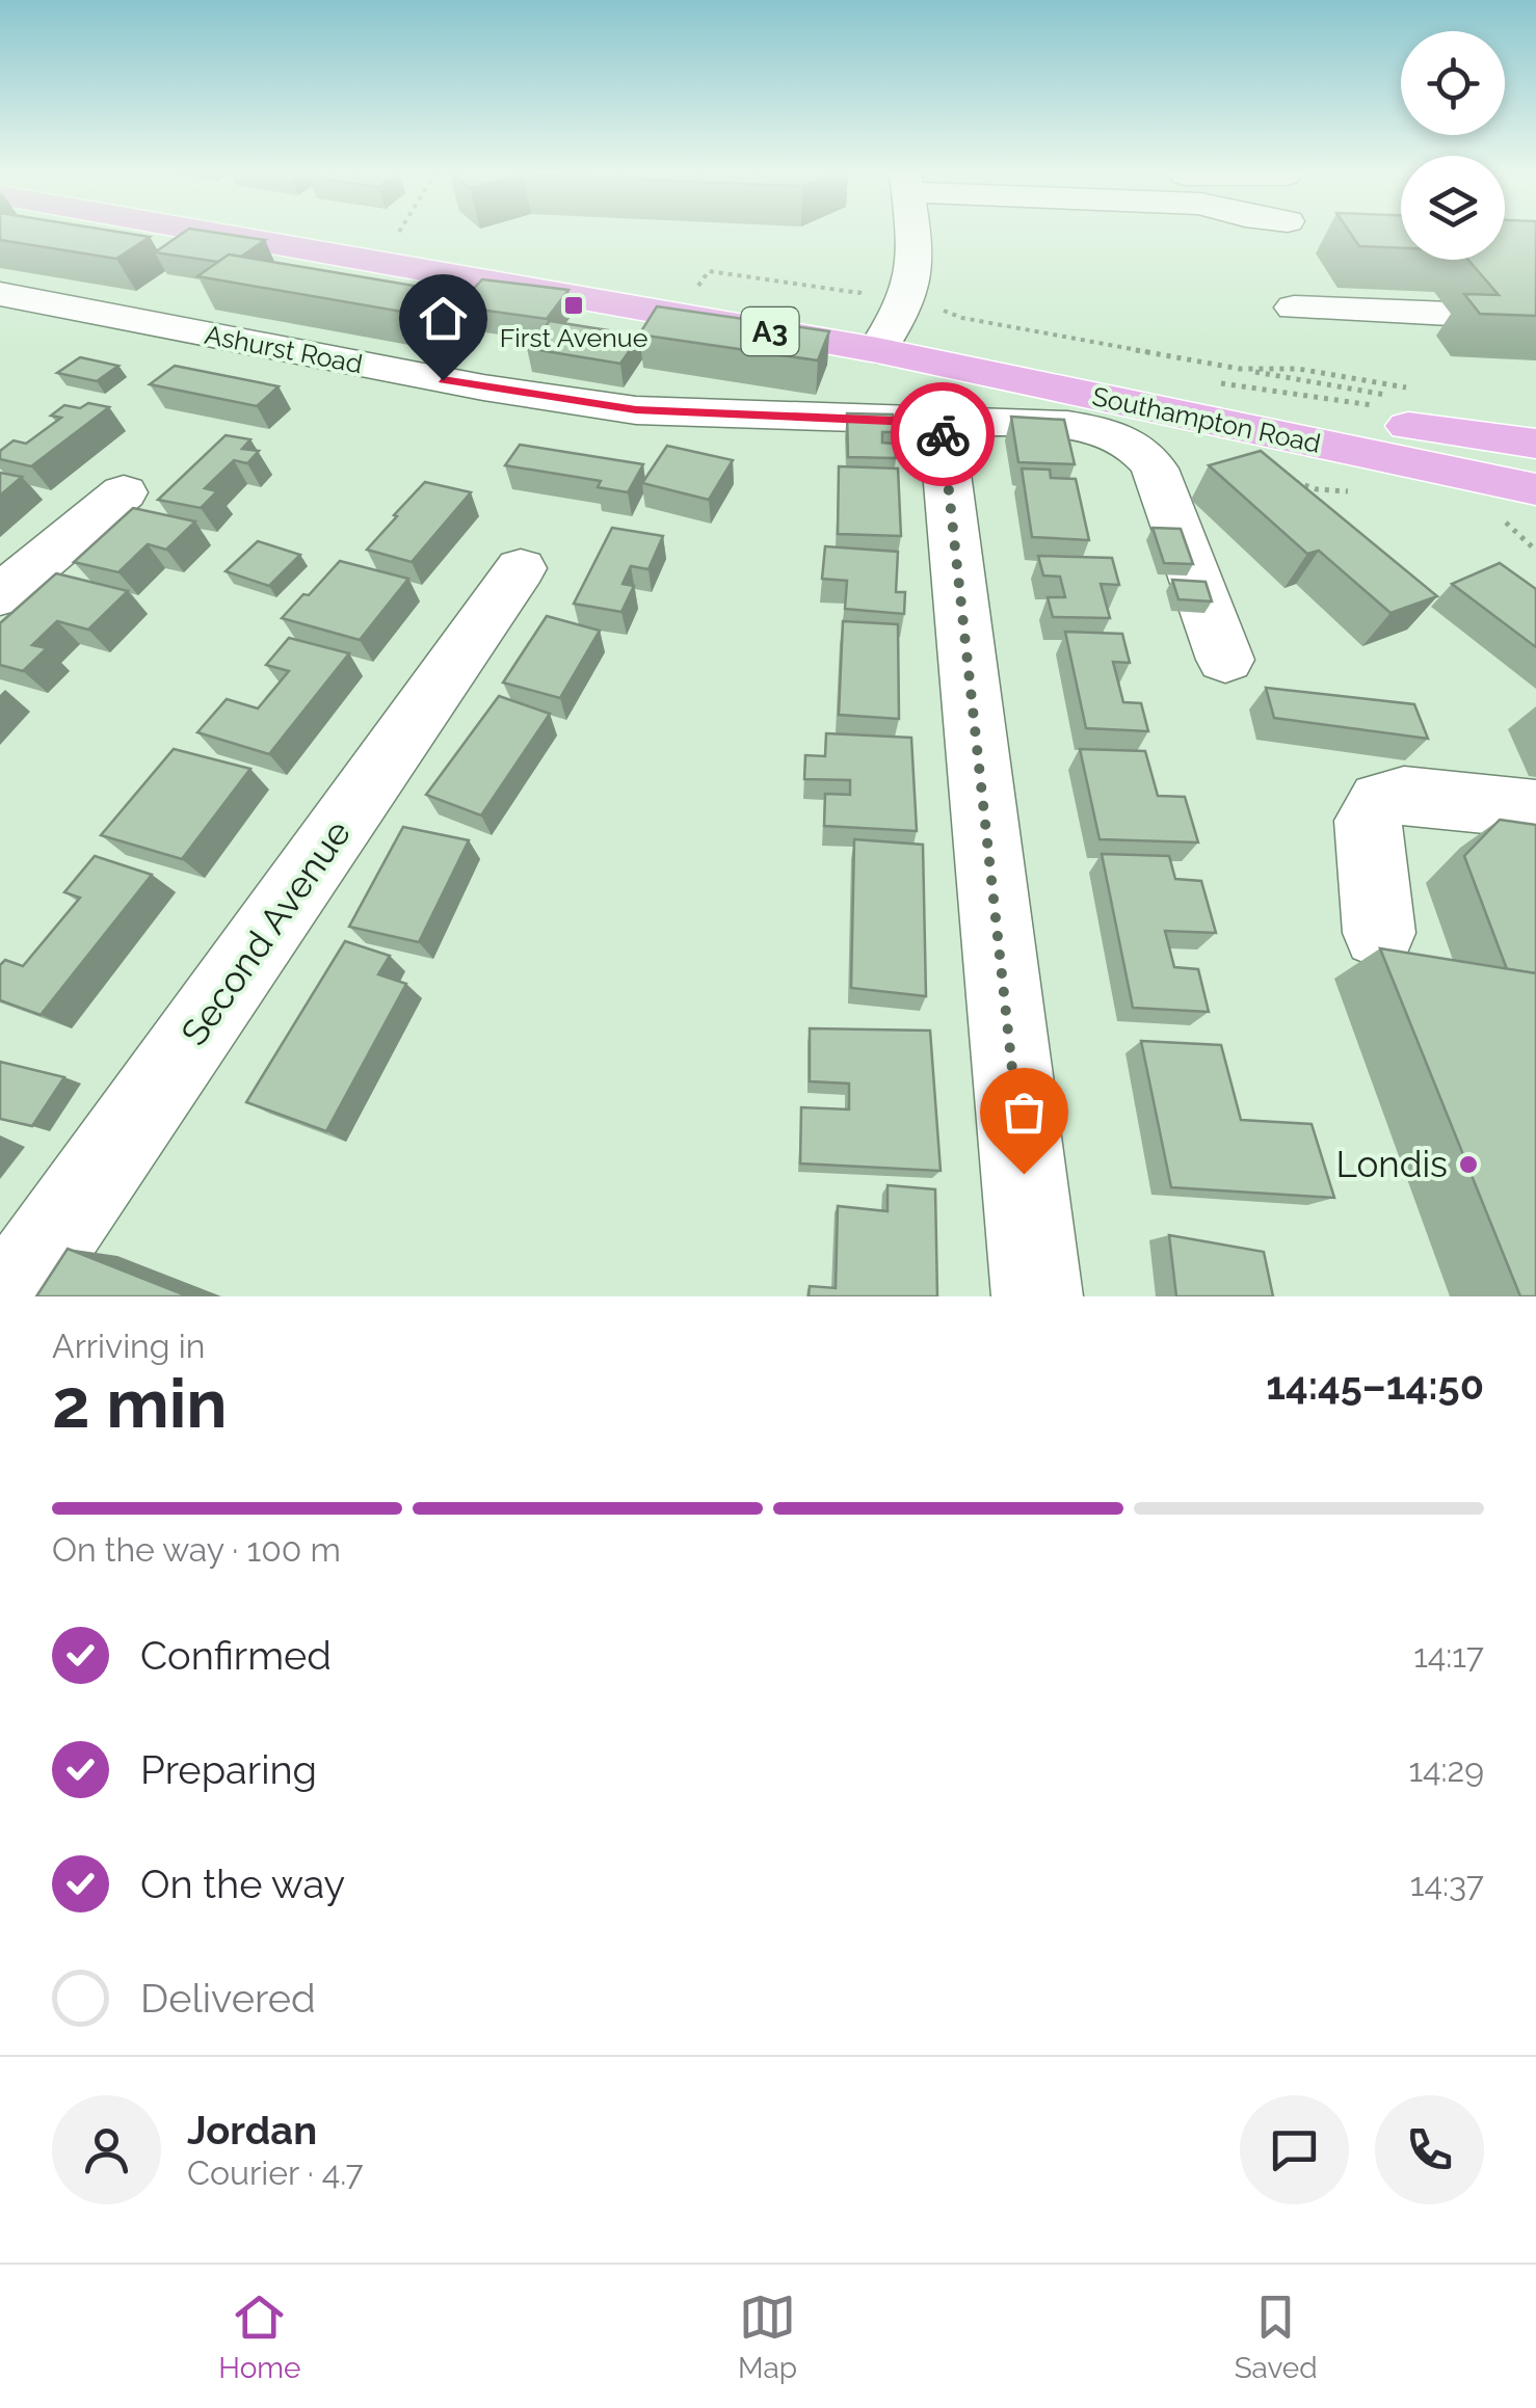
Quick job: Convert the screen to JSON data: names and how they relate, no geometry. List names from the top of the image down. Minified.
{"streets":{"main road":["A3","Southampton Road"],"street":["Ashurst Road","Second Avenue"]},"places":{"transit":["First Avenue"],"other":["Londis"]},"page":{"heading":["2 min","Arriving in","14:45–14:50"],"panel":["Jordan","Courier · 4.7"],"bar":"On the way · 100 m","list":[["Confirmed","14:17"],["Preparing","14:29"],["On the way","14:37"],"Delivered"],"tabs":["Home","Map","Saved"]}}
